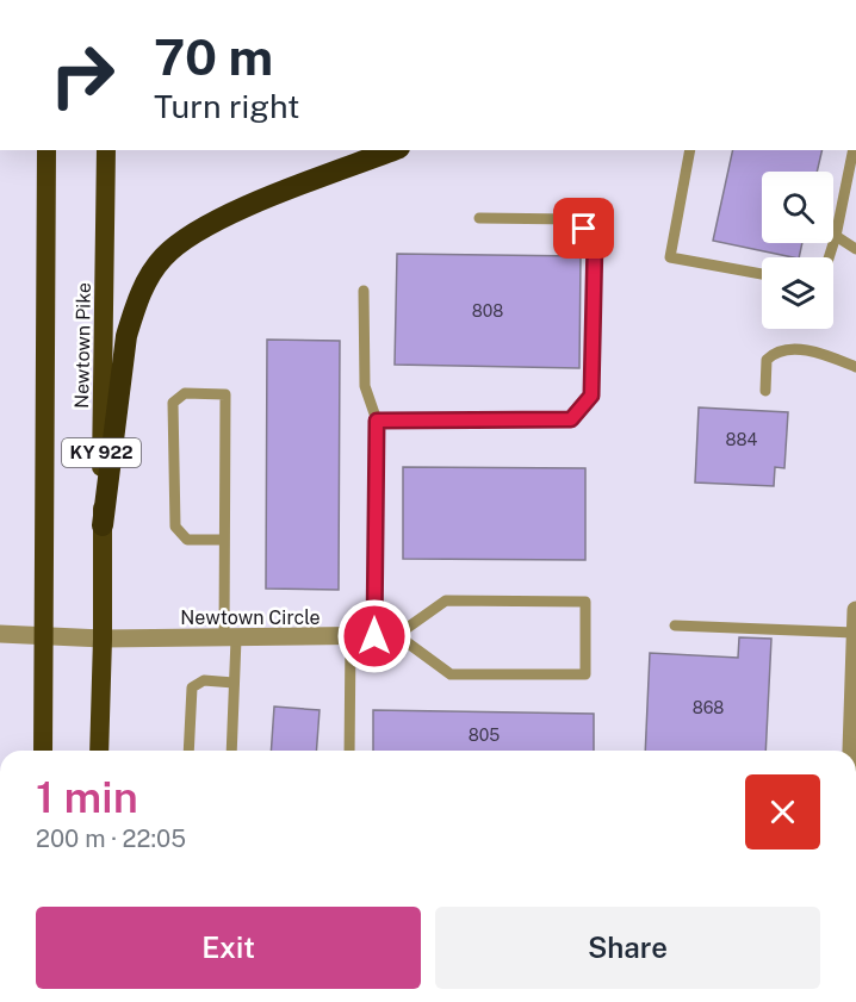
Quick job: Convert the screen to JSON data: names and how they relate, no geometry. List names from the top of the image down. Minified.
{"streets":{"highway":["Newtown Pike","KY 922"],"street":["Newtown Circle"]},"crossings":[["Newtown Pike","Newtown Circle"]],"house_numbers":["808","884","868","805"],"page":{"turn":["70 m","Turn right"],"heading":["1 min","200 m · 22:05"],"buttons":["Exit","Share"]}}
